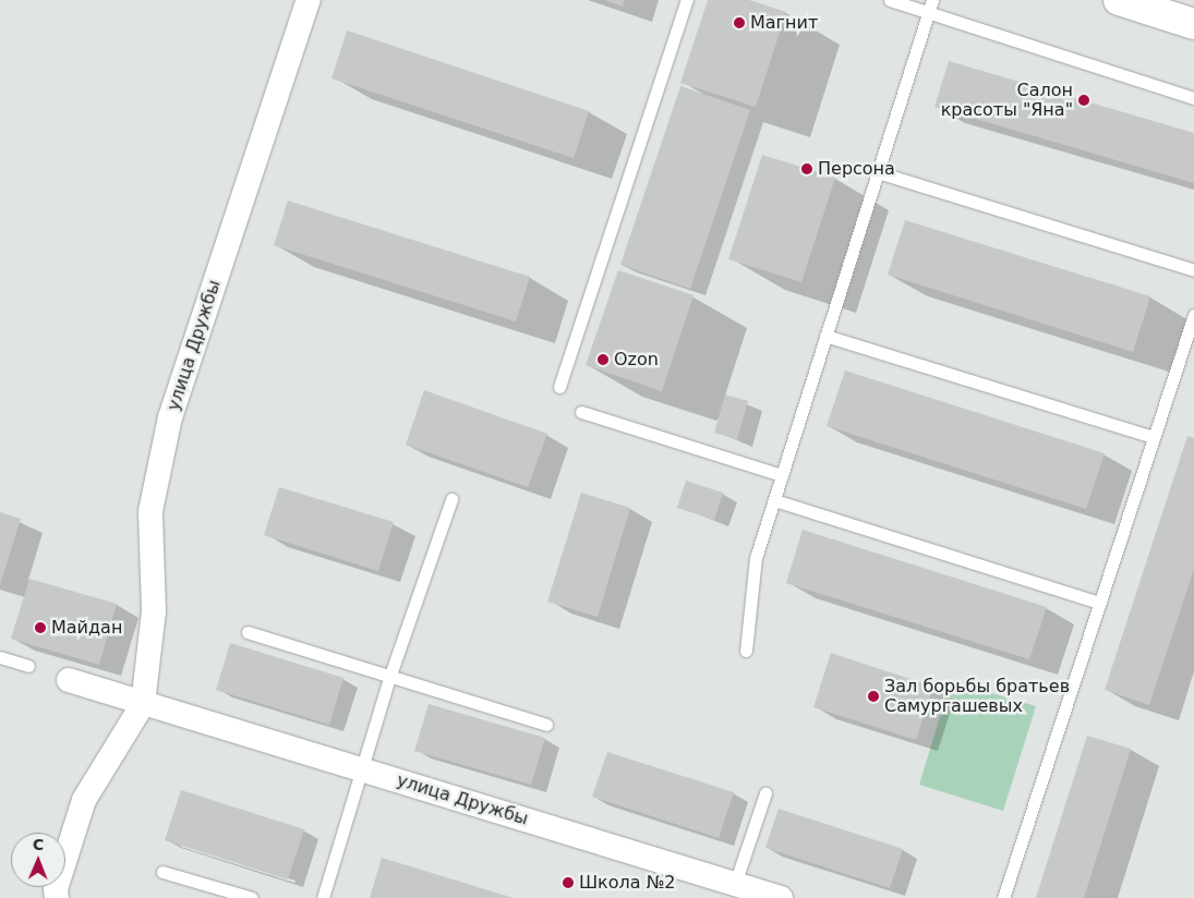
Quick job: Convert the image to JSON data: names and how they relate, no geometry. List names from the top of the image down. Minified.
{"streets":{"street":["улица Дружбы"]},"places":["Магнит","Салон красоты \"Яна\"","Персона","Ozon","Майдан","Зал борьбы братьев Самургашевых","Школа №2"],"north":"top"}
